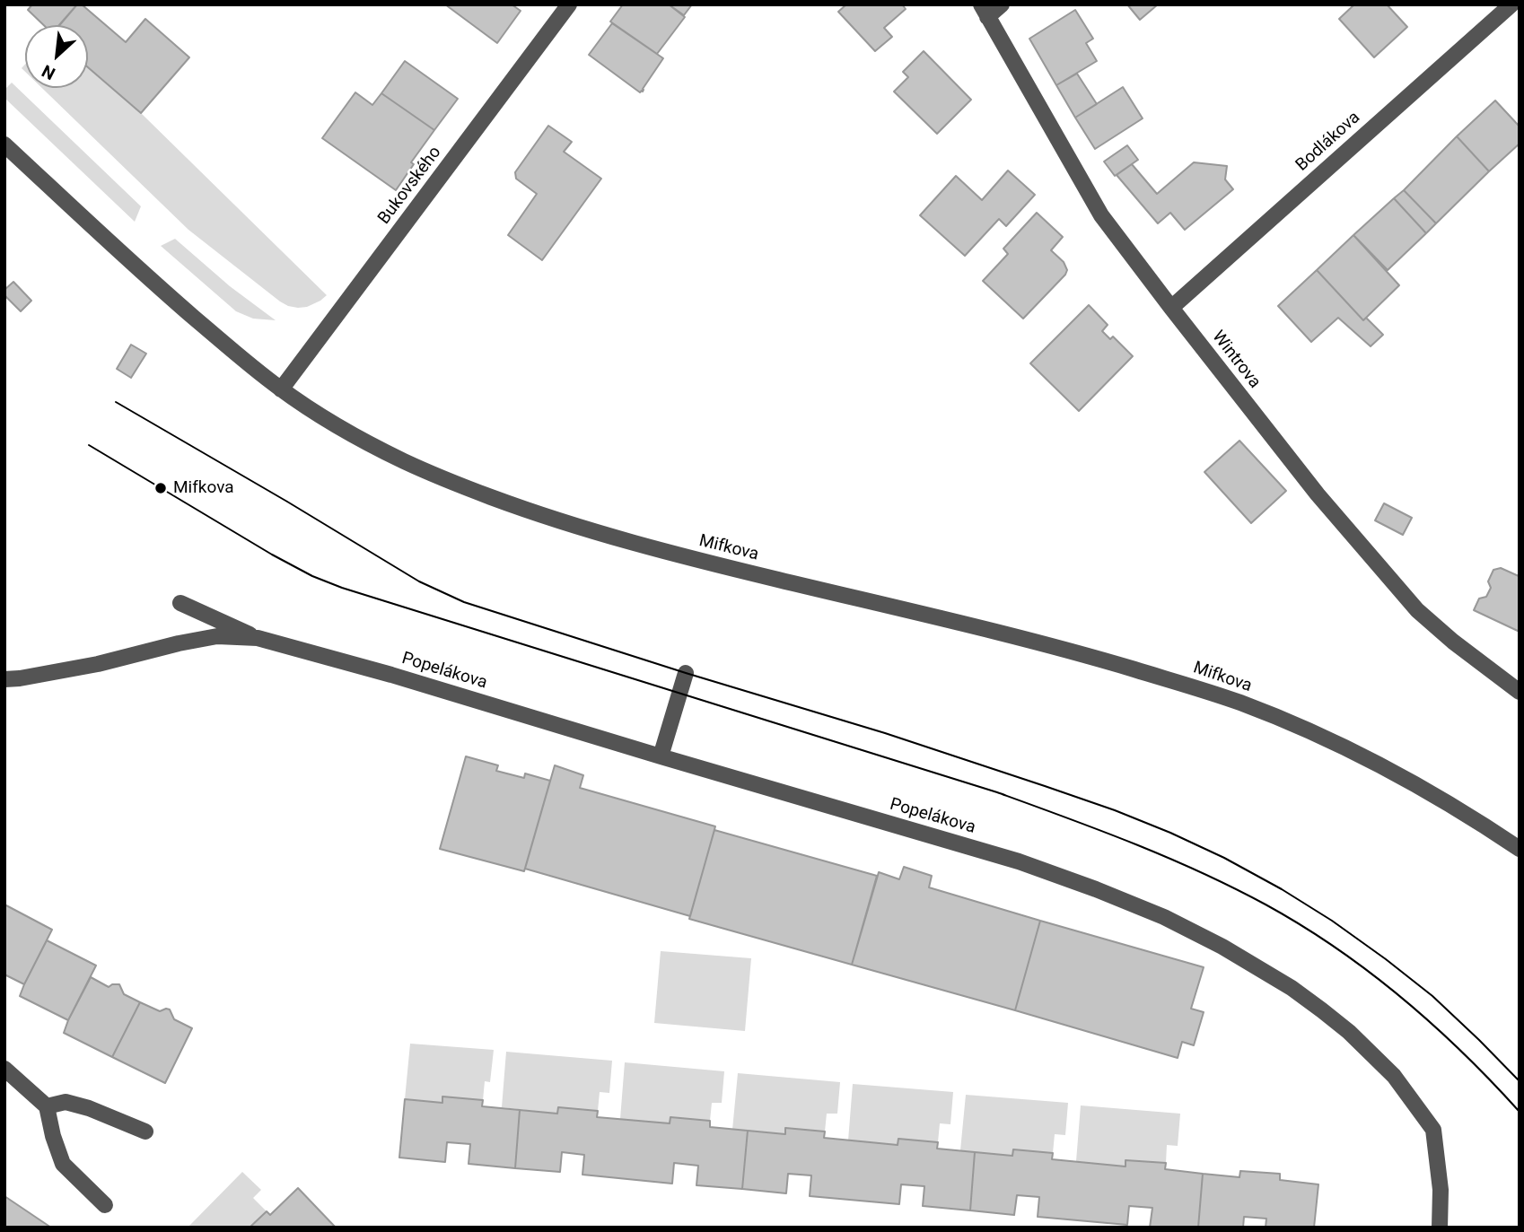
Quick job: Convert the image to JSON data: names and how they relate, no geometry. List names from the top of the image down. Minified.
{"streets":{"street":["Bodlákova","Bukovského","Wintrova","Mifkova","Popelákova"]},"crossings":[["Bodlákova","Wintrova"],["Bukovského","Mifkova"]],"places":["Mifkova"],"north":"bottom left"}
